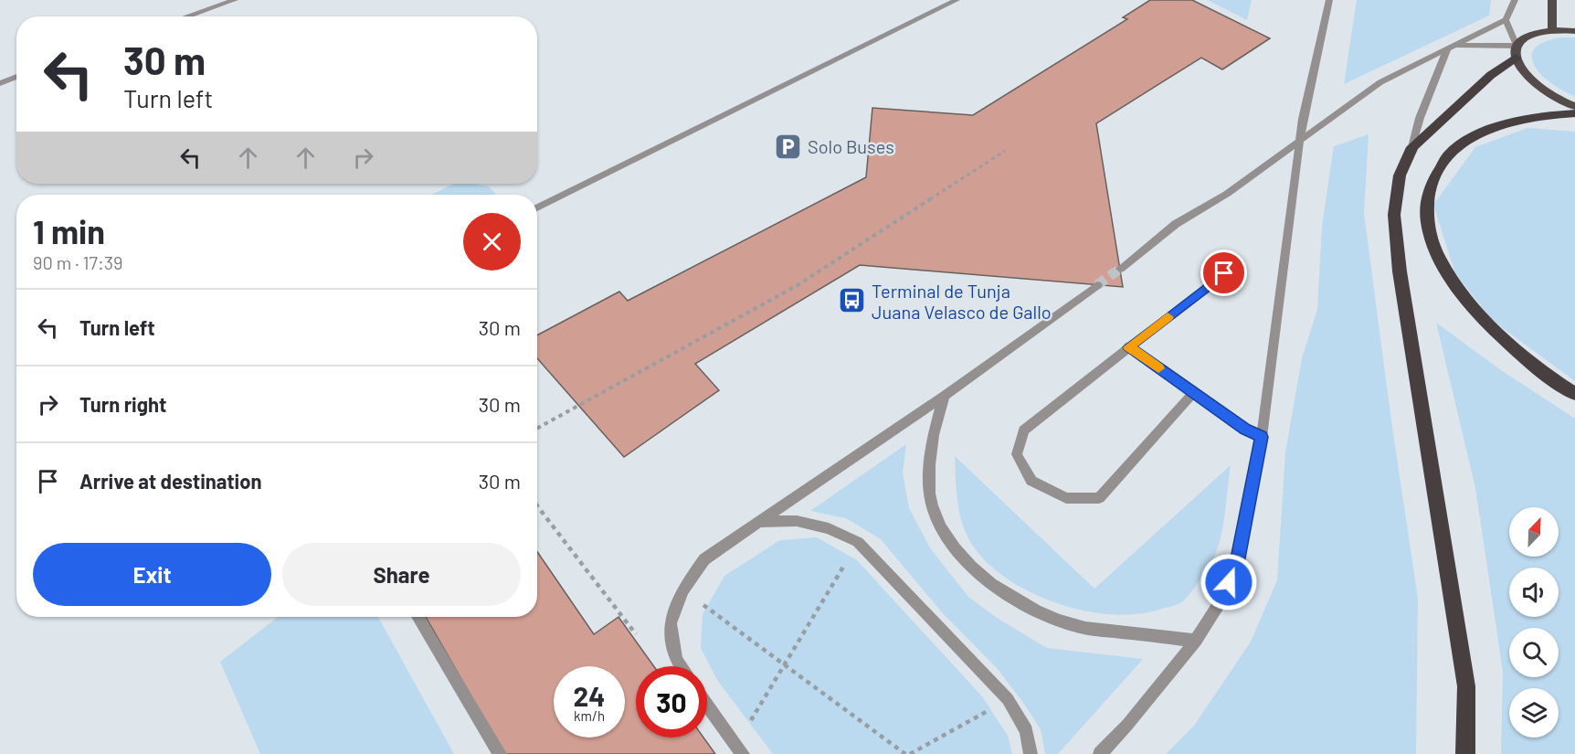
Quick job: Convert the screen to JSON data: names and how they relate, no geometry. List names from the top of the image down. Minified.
{"places":{"parking":["Solo Buses"],"bus stop":["Terminal de Tunja Juana Velasco de Gallo"]},"north":"top right","page":{"turn":["30 m","Turn left"],"heading":["1 min","90 m · 17:39"],"list":[{"name":"Turn left","value":"30 m"},{"name":"Turn right","value":"30 m"},{"name":"Arrive at destination","value":"30 m"}],"buttons":["Exit","Share"],"speed":"24 km/h","limit":"30"}}
